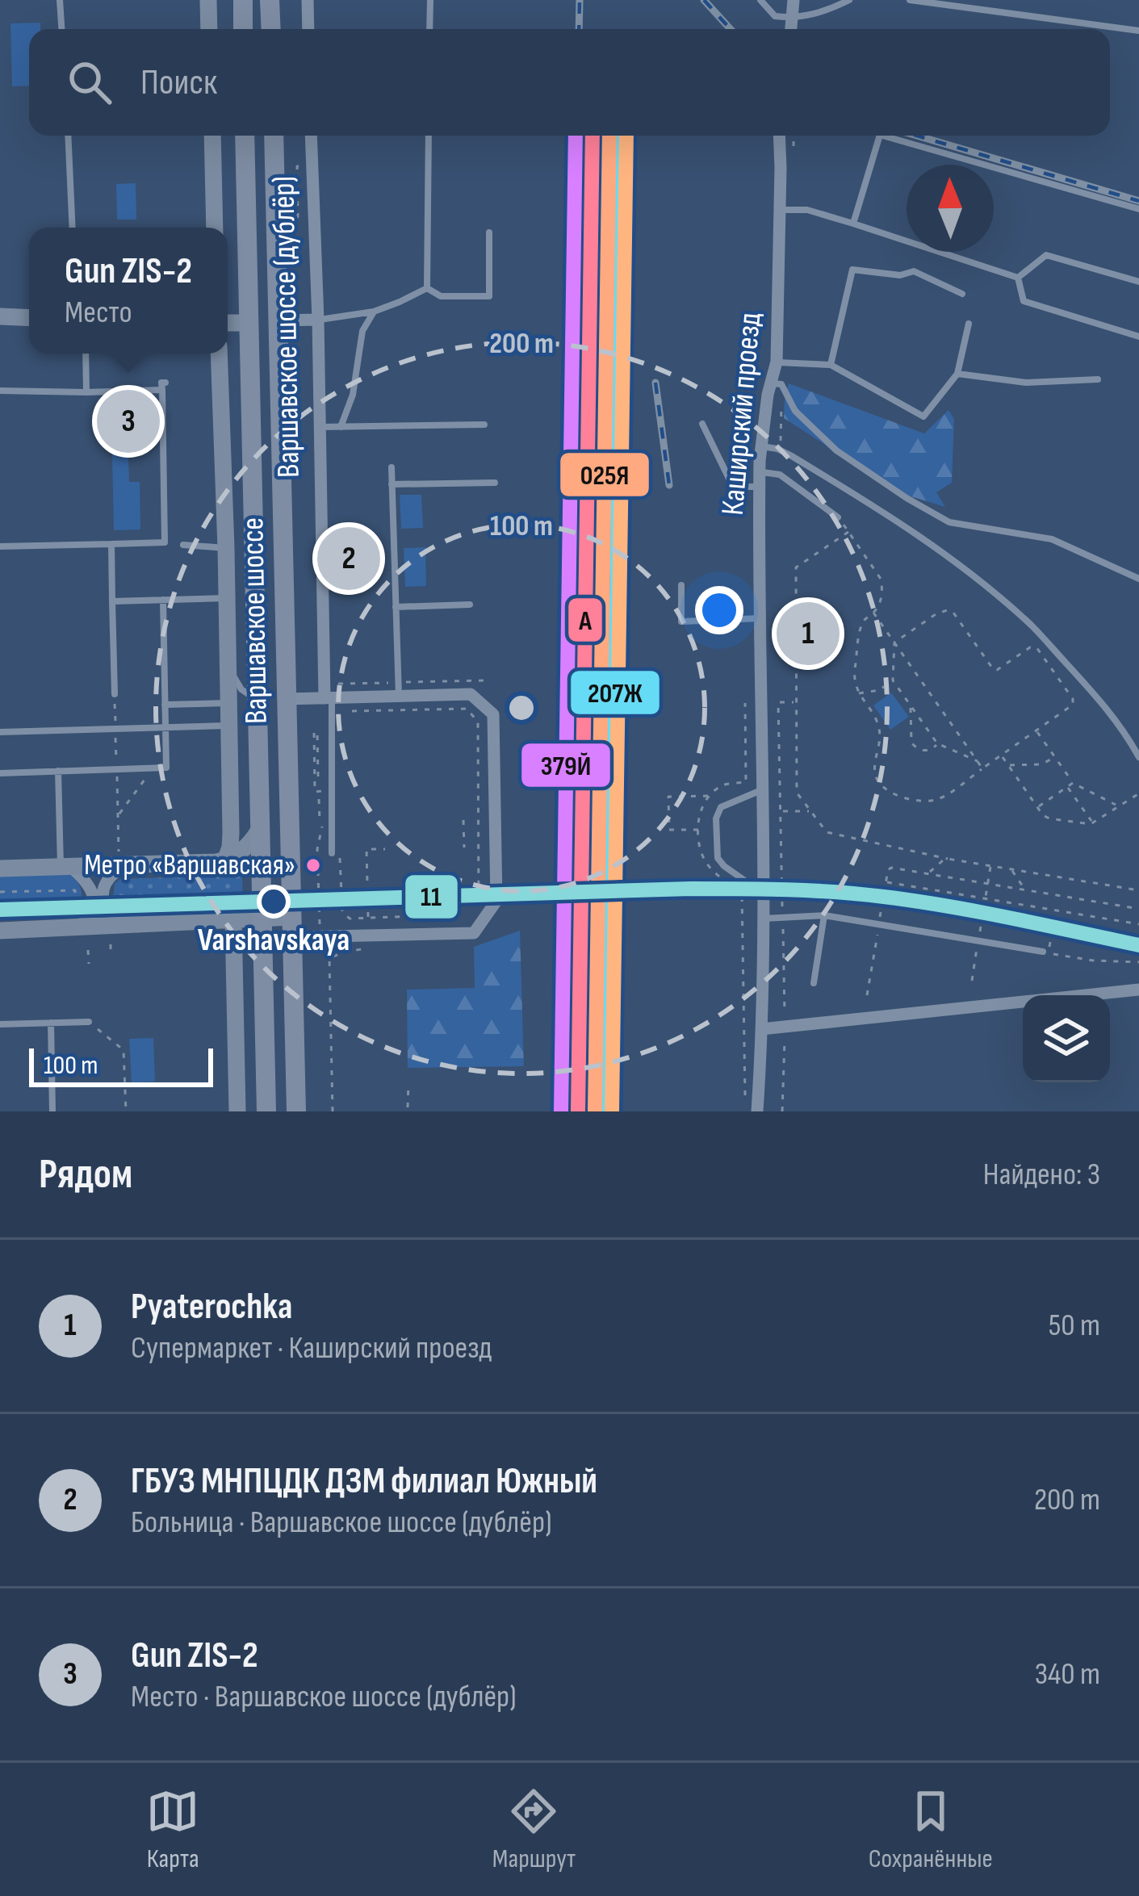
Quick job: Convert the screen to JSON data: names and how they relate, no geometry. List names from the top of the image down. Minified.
{"streets":{"main road":["Варшавское шоссе"],"street":["Варшавское шоссе (дублёр)","Каширский проезд"]},"places":["Метро «Варшавская»","Varshavskaya"],"lines":["transit line A","transit line 207Ж","transit line 025Я","transit line 379Й","transit line 11"],"scale_bar":"100 m","north":"top","page":{"search":"Поиск","popup":["Gun ZIS-2","Место"],"pins":["3","2","1"],"scale":"100 m","heading":["Рядом","Найдено: 3"],"list":[{"mark":"1","name":"Pyaterochka","note":"Супермаркет · Каширский проезд","value":"50 m"},{"mark":"2","name":"ГБУЗ МНПЦДК ДЗМ филиал Южный","note":"Больница · Варшавское шоссе (дублёр)","value":"200 m"},{"mark":"3","name":"Gun ZIS-2","note":"Место · Варшавское шоссе (дублёр)","value":"340 m"}],"nav":["Карта","Маршрут","Сохранённые"]},"rings":["200 m","100 m"]}
